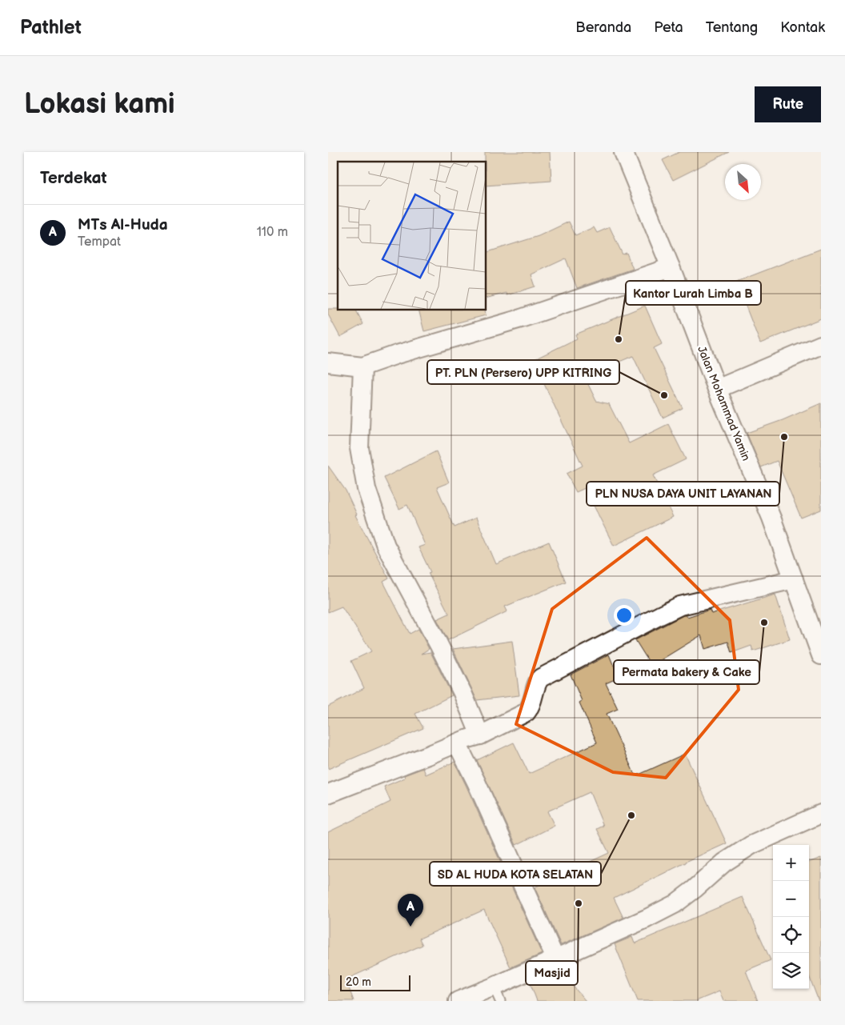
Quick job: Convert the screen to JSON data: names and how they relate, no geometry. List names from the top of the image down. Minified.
{"streets":{"street":["Jalan Mohammad Yamin"]},"places":["Kantor Lurah Limba B","PT. PLN (Persero) UPP KITRING","PLN NUSA DAYA UNIT LAYANAN","Permata bakery & Cake","SD AL HUDA KOTA SELATAN","Masjid"],"scale_bar":"20 m","north":"bottom right","page":{"header":"Pathlet","nav":["Beranda","Peta","Tentang","Kontak"],"buttons":"Rute","title":"Lokasi kami","heading":"Terdekat","list":[{"mark":"A","name":"MTs Al-Huda","note":"Tempat","value":"110 m"}],"map_buttons":["+","−"],"pins":"A","scale":"20 m"}}
